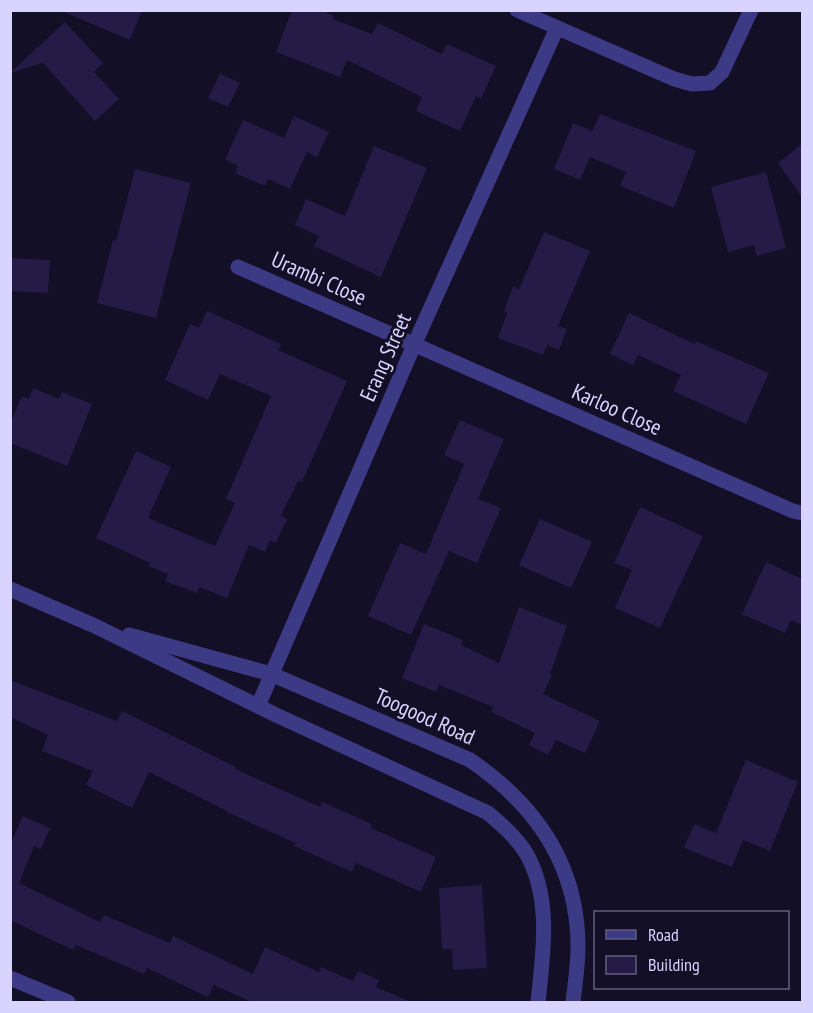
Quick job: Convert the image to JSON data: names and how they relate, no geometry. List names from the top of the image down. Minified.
{"streets":{"street":["Urambi Close","Erang Street","Karloo Close","Toogood Road"]},"crossings":[["Urambi Close","Erang Street"],["Urambi Close","Karloo Close"],["Erang Street","Karloo Close"],["Erang Street","Toogood Road"]],"legend":["Road","Building"]}
